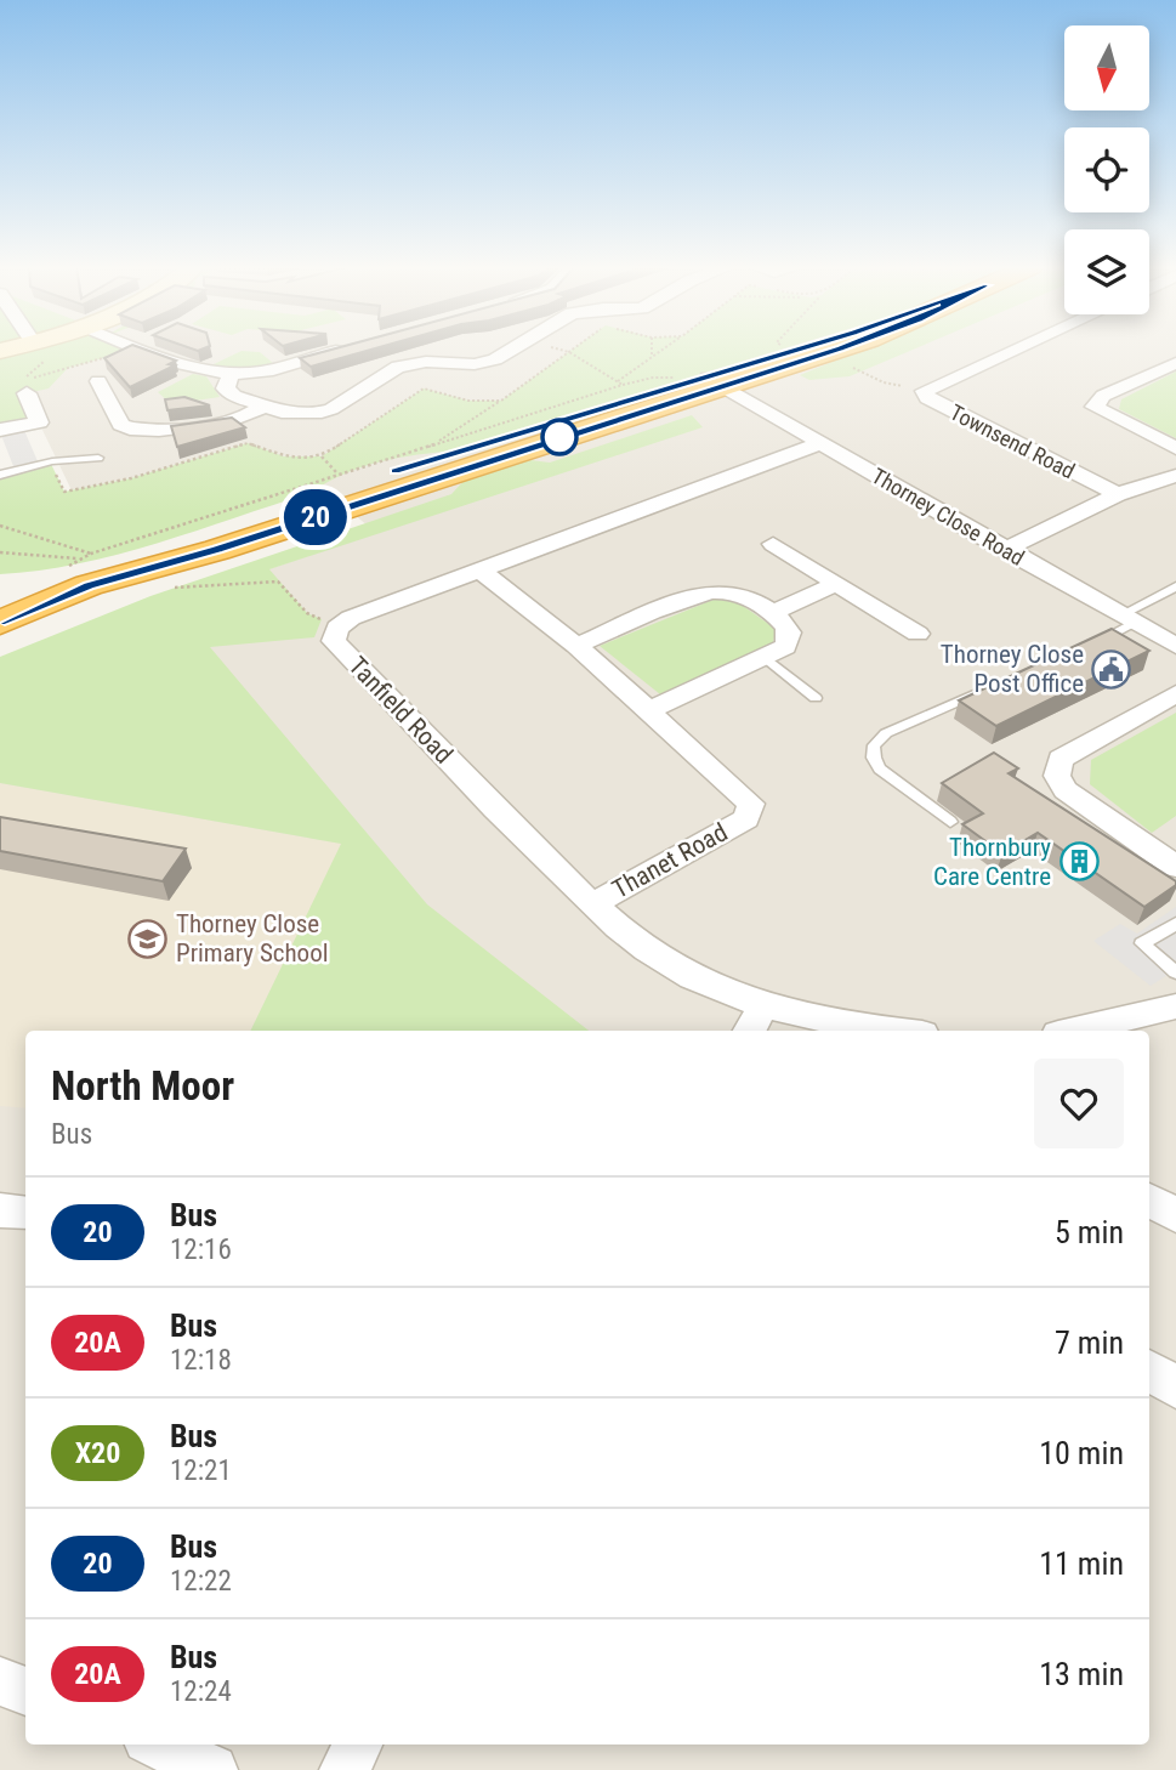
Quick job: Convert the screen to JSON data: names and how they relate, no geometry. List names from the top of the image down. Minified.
{"streets":{"street":["Townsend Road","Thorney Close Road","Tanfield Road","Thanet Road"]},"crossings":[["Thorney Close Road","Tanfield Road"],["Tanfield Road","Thanet Road"]],"places":{"public building":["Thorney Close Post Office"],"building":["Thornbury Care Centre"],"school or university":["Thorney Close Primary School"]},"lines":["bus line 20"],"north":"bottom","page":{"on_map":"20","heading":["North Moor","Bus"],"list":[{"mark":"20","name":"Bus","note":"12:16","value":"5 min"},{"mark":"20A","name":"Bus","note":"12:18","value":"7 min"},{"mark":"X20","name":"Bus","note":"12:21","value":"10 min"},{"mark":"20","name":"Bus","note":"12:22","value":"11 min"},{"mark":"20A","name":"Bus","note":"12:24","value":"13 min"}]}}
